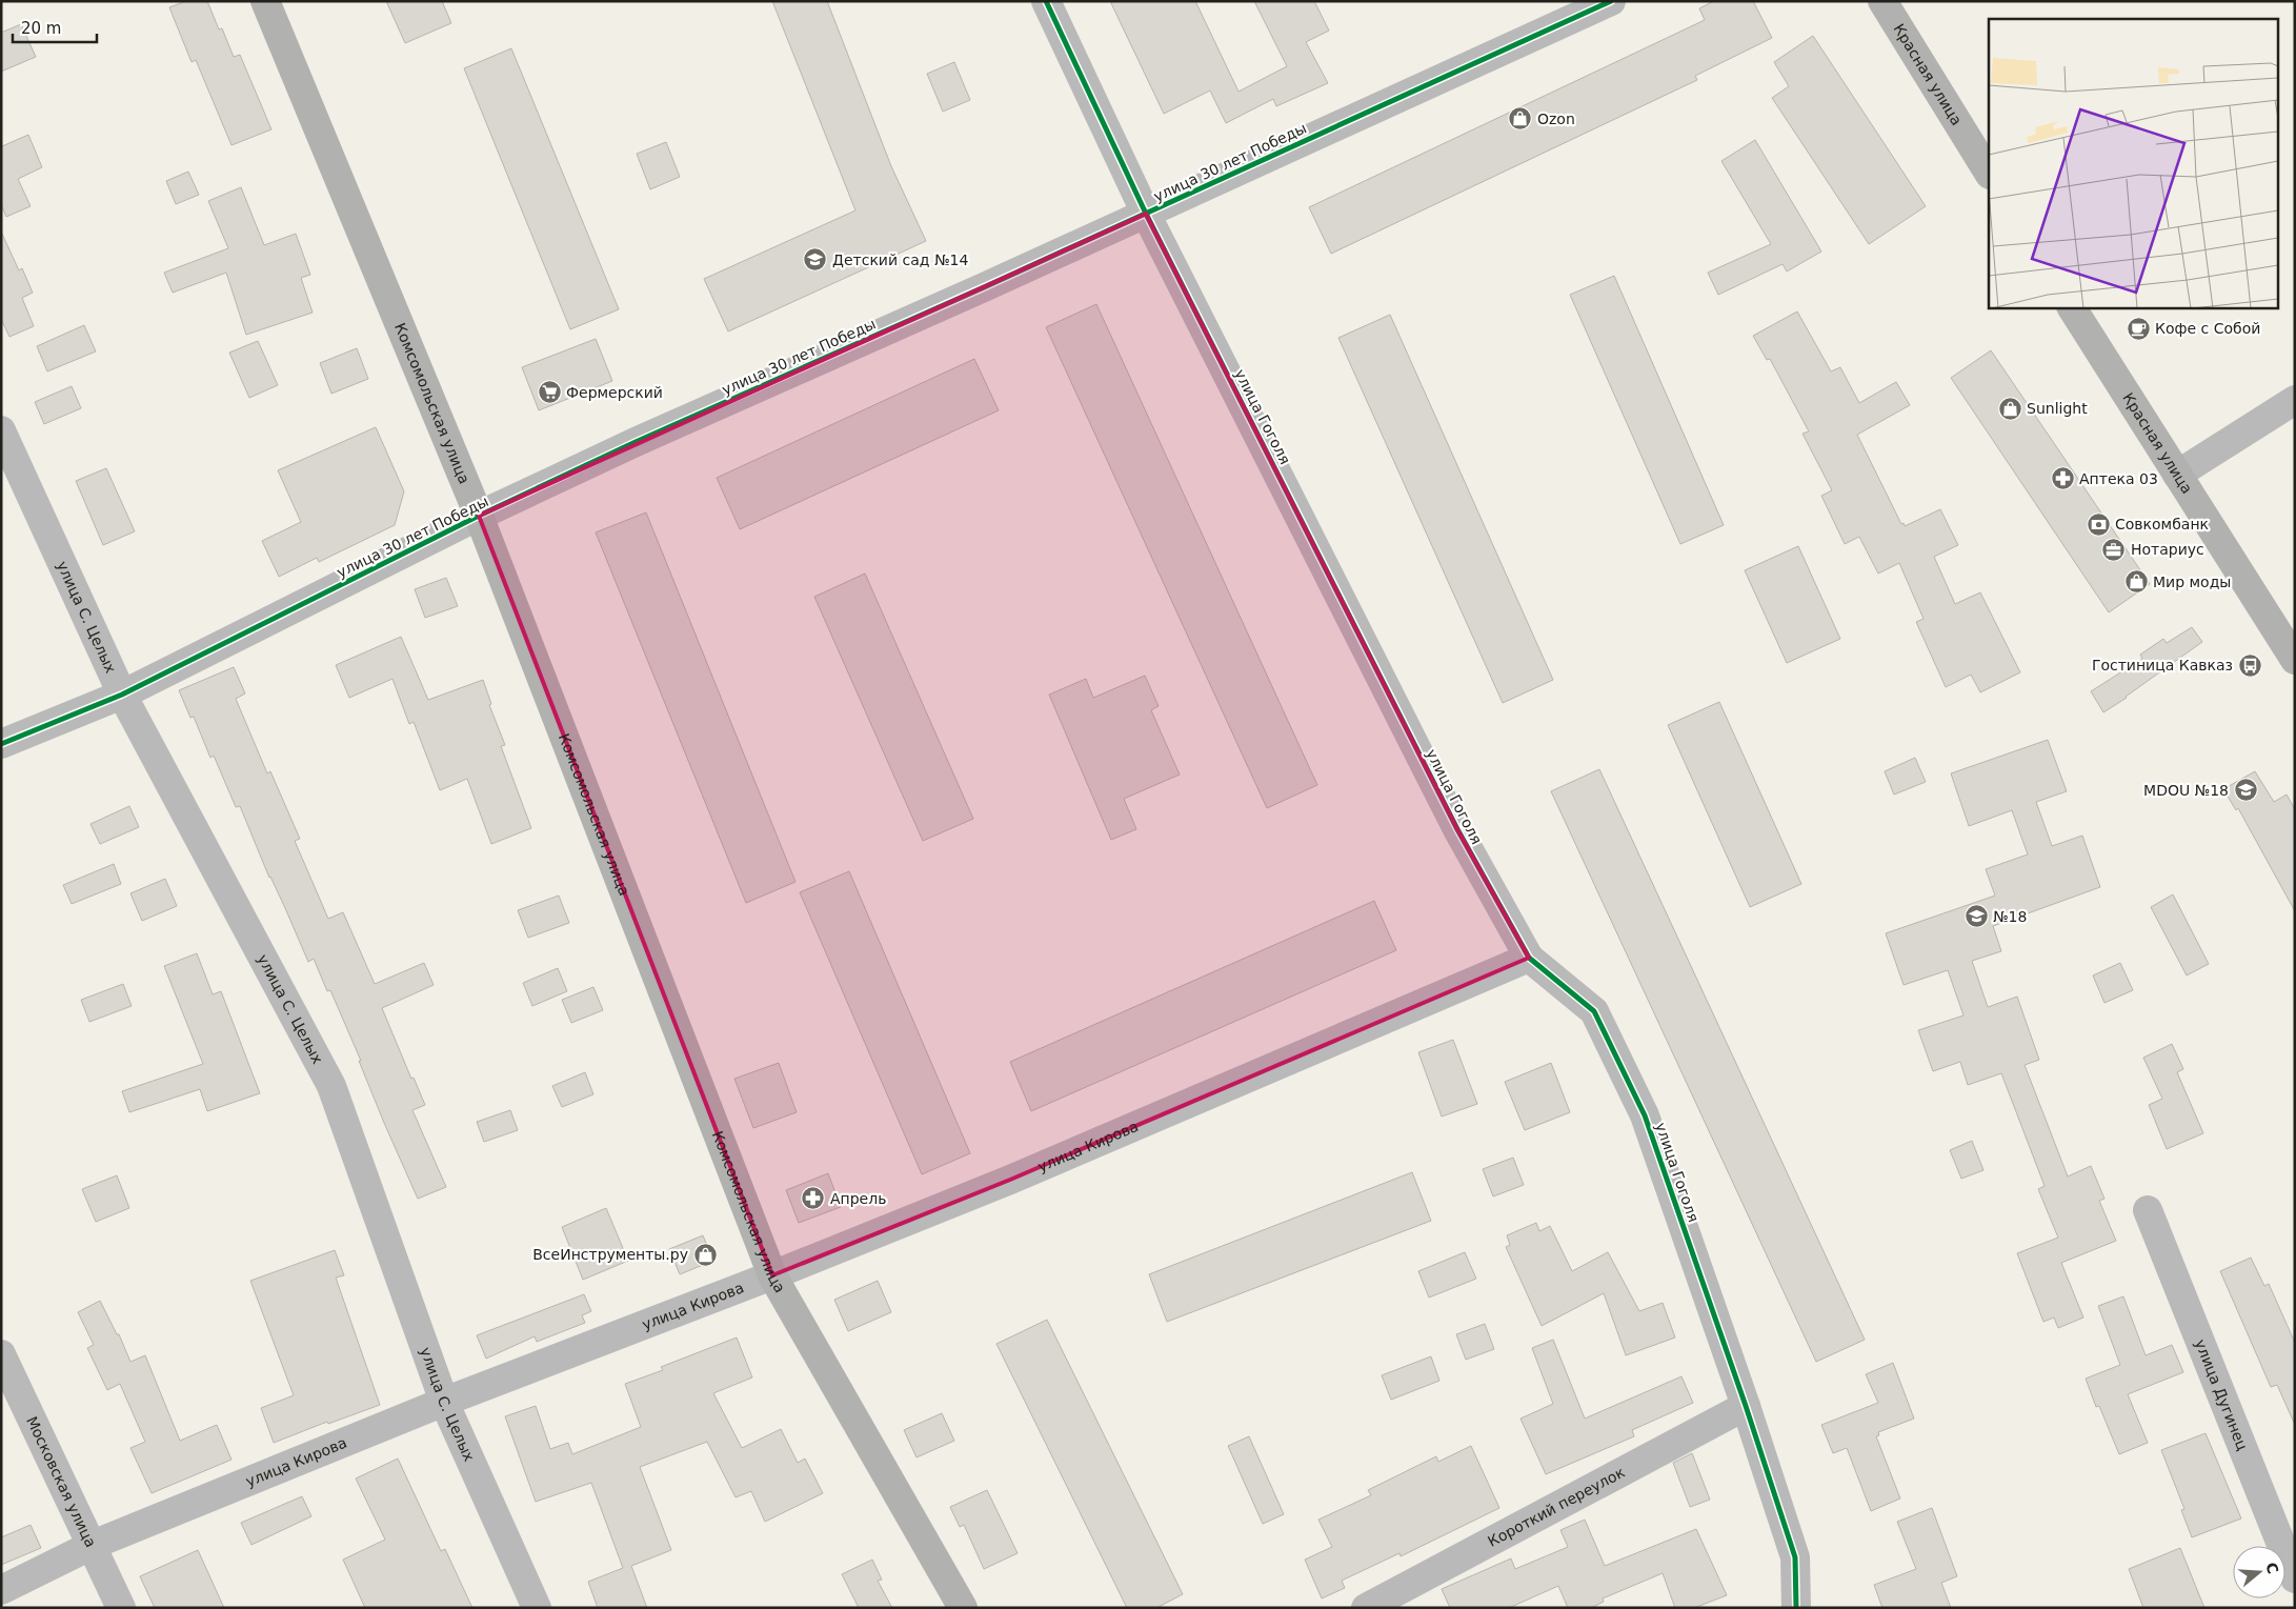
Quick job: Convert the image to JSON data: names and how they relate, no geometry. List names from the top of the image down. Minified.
{"streets":{"main road":["Красная улица","Комсомольская улица"],"street":["улица 30 лет Победы","улица Гоголя","улица С. Целых","улица Кирова","улица Дугинец","Московская улица","Короткий переулок"]},"crossings":[["улица 30 лет Победы","Комсомольская улица"],["улица 30 лет Победы","улица Гоголя"],["улица 30 лет Победы","улица С. Целых"],["Комсомольская улица","улица Кирова"],["улица Гоголя","улица Кирова"],["улица Гоголя","Короткий переулок"],["улица С. Целых","улица Кирова"],["улица Кирова","Московская улица"]],"places":{"shop":["Ozon","Sunlight","Мир моды","ВсеИнструменты.ру"],"school or university":["Детский сад №14","MDOU №18","№18"],"cafe":["Кофе с Собой"],"supermarket":["Фермерский"],"pharmacy":["Аптека 03","Апрель"],"bank":["Совкомбанк"],"office":["Нотариус"],"bus stop":["Гостиница Кавказ"]},"scale_bar":"20 m","north":"right"}
